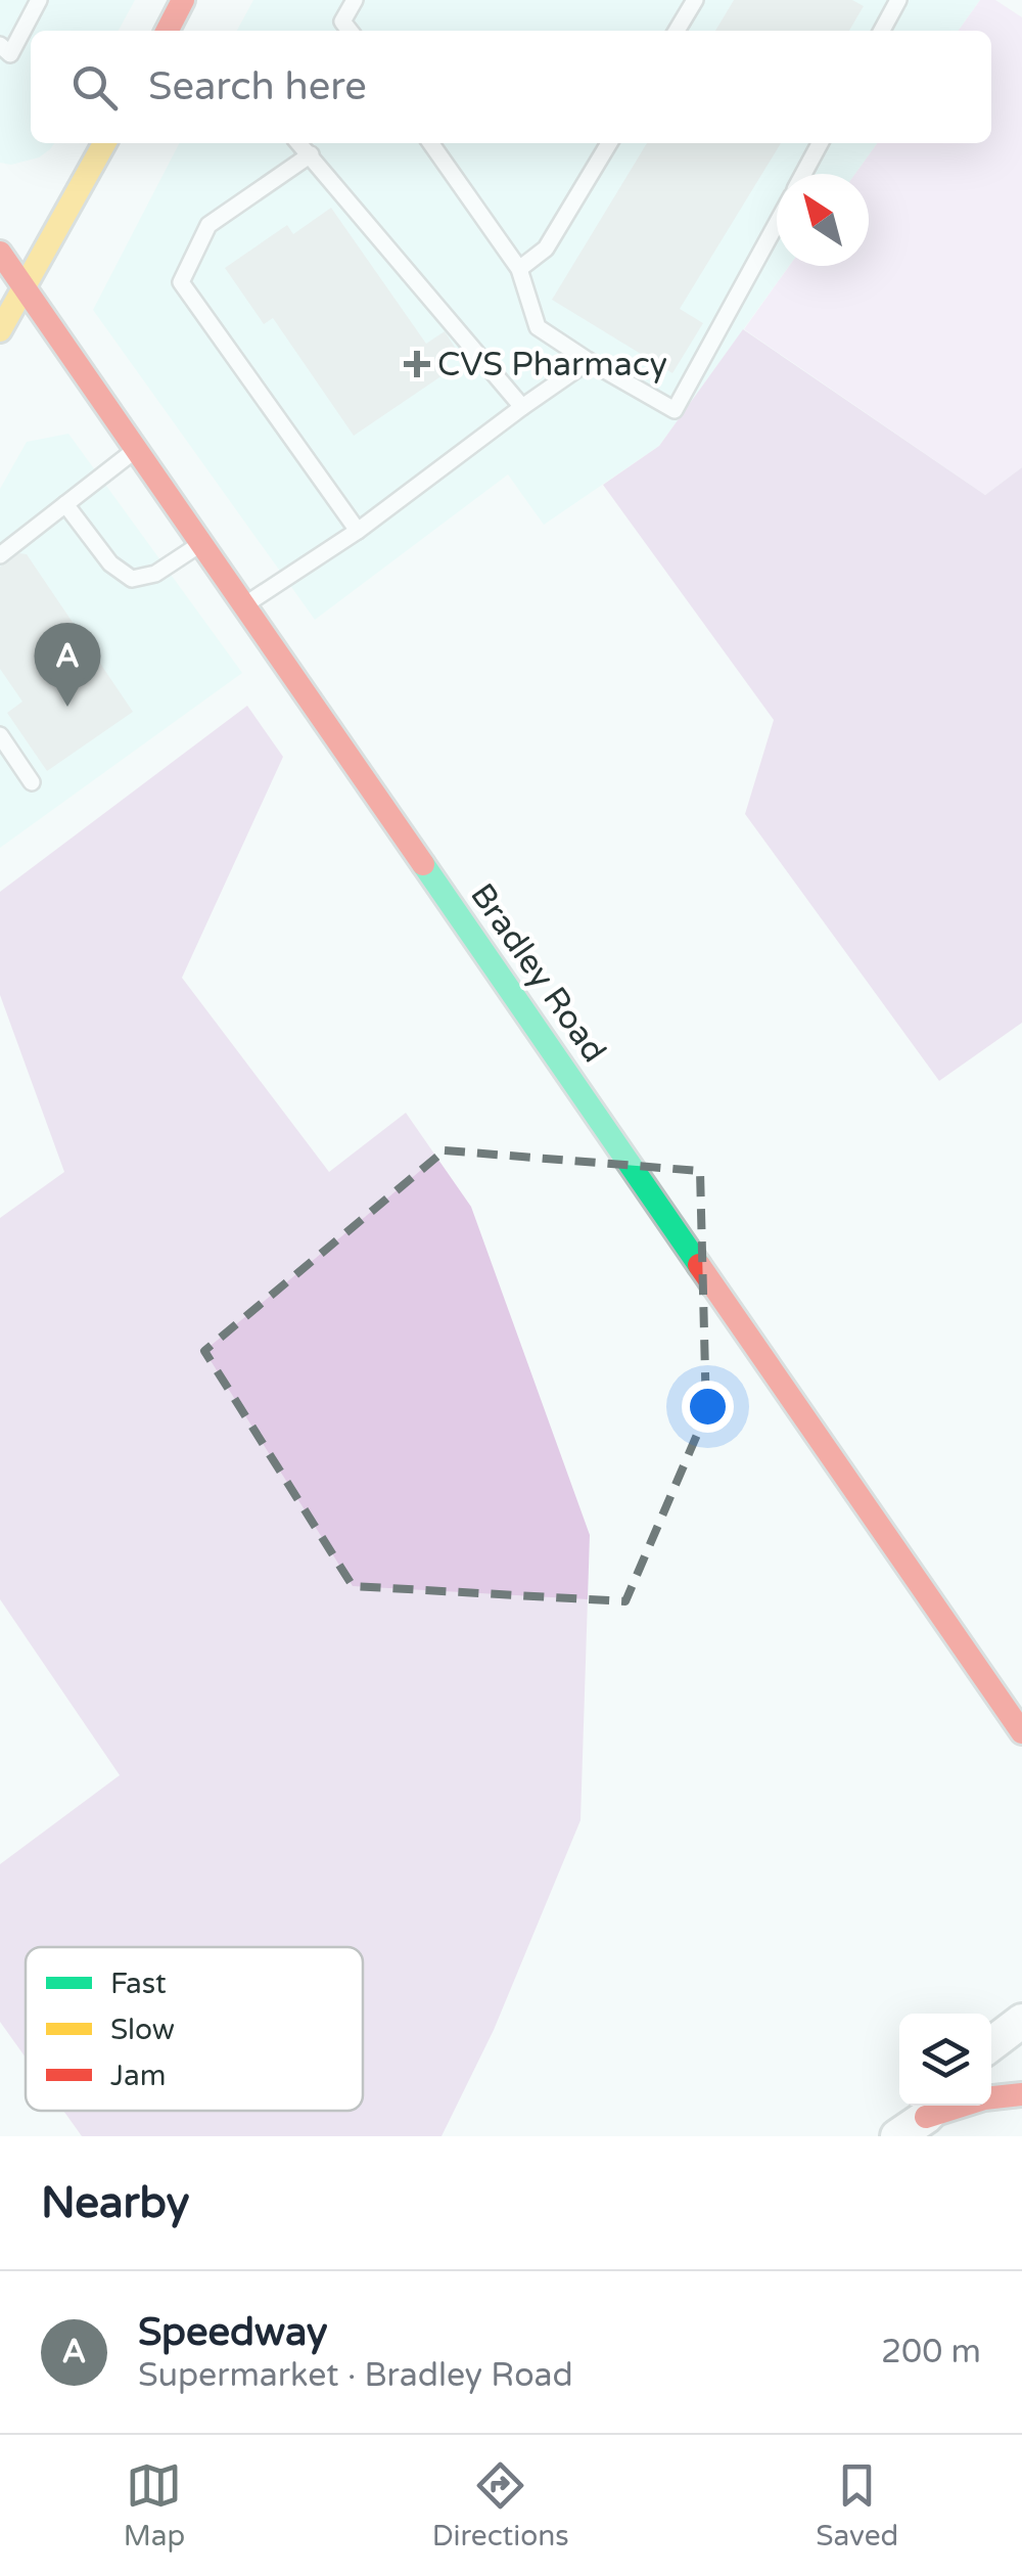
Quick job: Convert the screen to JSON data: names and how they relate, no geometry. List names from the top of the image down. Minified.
{"streets":{"street":["Bradley Road"]},"places":{"health":["CVS Pharmacy"]},"legend":["Fast","Slow","Jam"],"north":"top left","page":{"search":"Search here","pins":"A","heading":"Nearby","list":[{"mark":"A","name":"Speedway","note":"Supermarket · Bradley Road","value":"200 m"}],"nav":["Map","Directions","Saved"]}}
